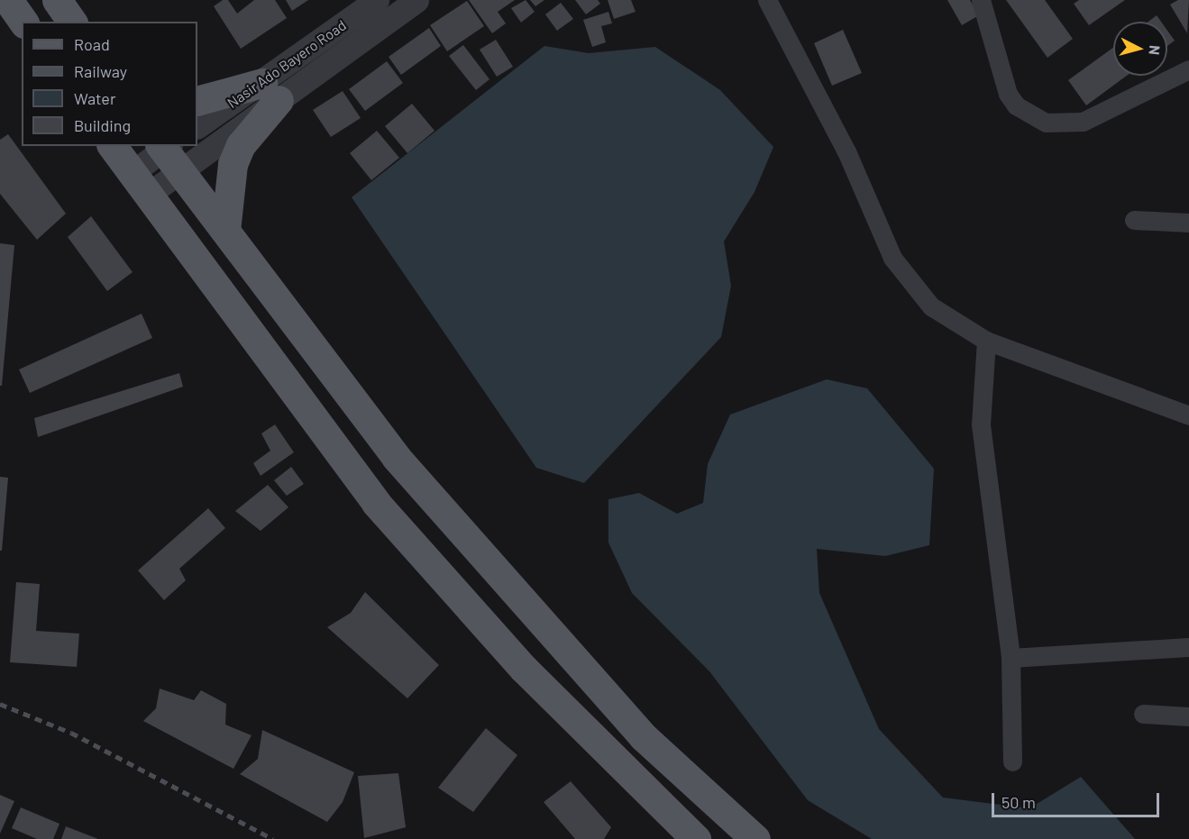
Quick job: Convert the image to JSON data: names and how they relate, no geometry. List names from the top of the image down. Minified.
{"streets":{"street":["Nasir Ado Bayero Road"]},"legend":["Road","Railway","Water","Building"],"scale_bar":"50 m","north":"right"}
